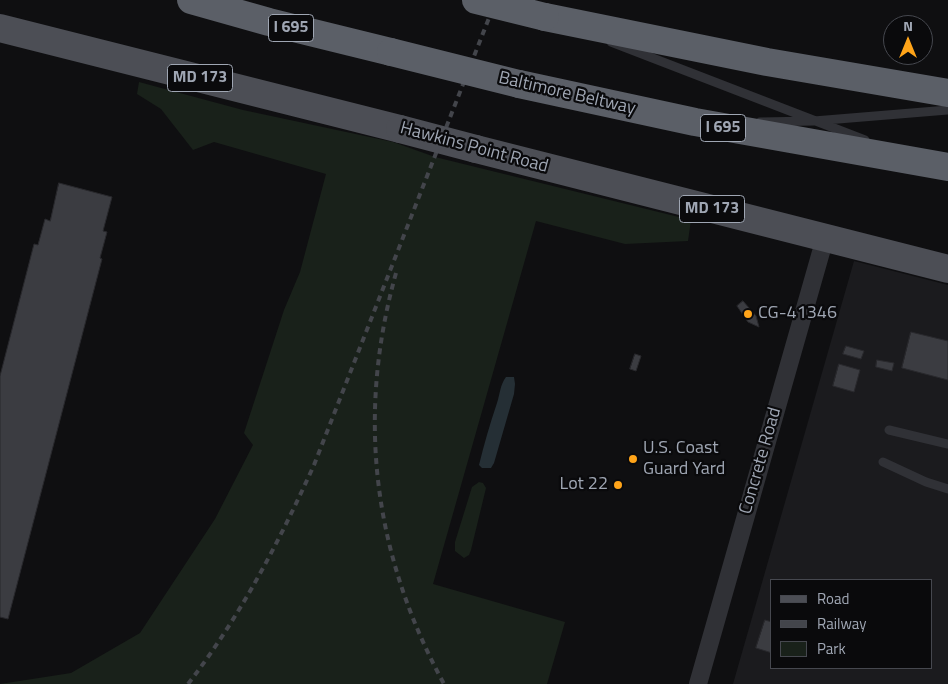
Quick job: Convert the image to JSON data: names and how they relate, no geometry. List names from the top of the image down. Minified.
{"streets":{"highway":["I 695","Baltimore Beltway"],"main road":["MD 173","Hawkins Point Road"],"street":["Concrete Road"]},"crossings":[["Hawkins Point Road","Concrete Road"]],"places":["CG-41346","U.S. Coast Guard Yard","Lot 22"],"legend":["Road","Railway","Park"],"north":"top"}
